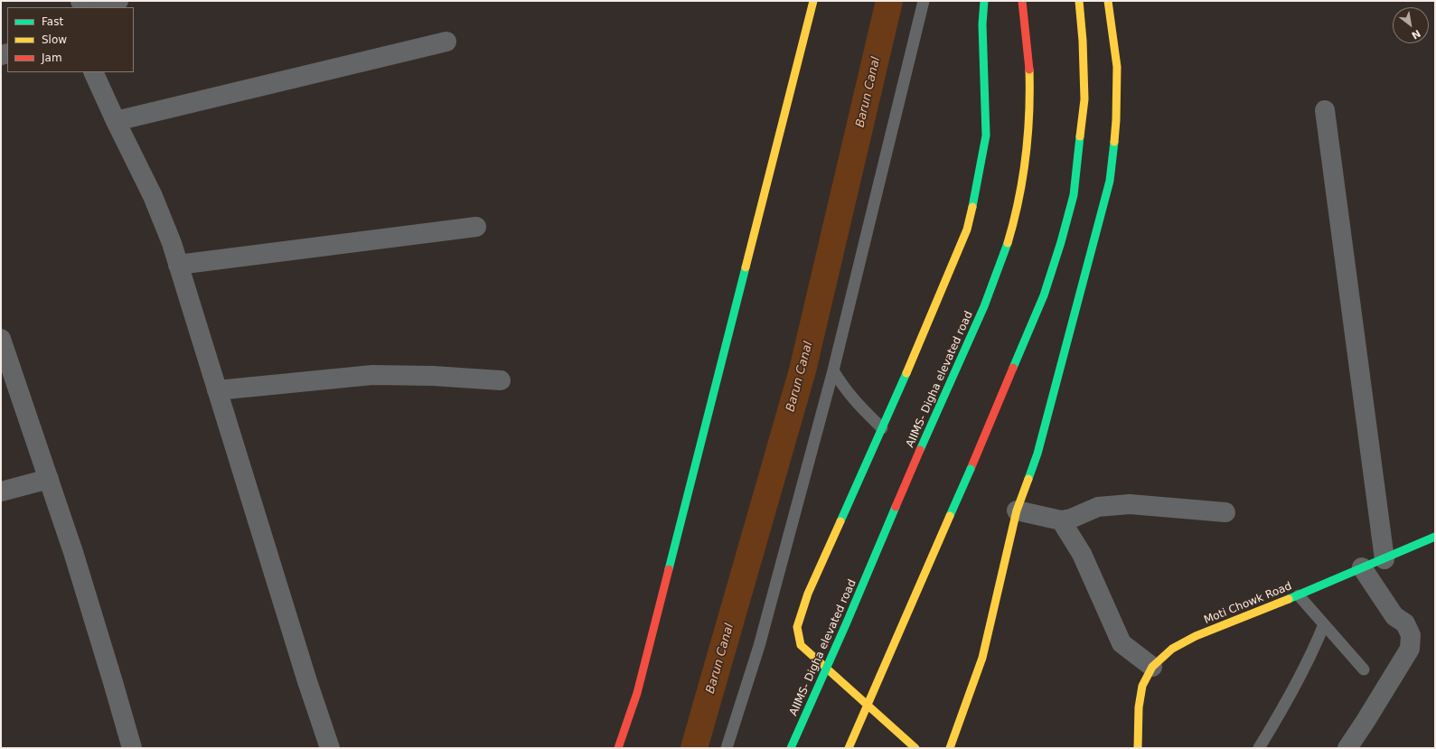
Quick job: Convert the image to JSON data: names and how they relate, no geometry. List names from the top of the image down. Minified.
{"streets":{"main road":["AIIMS- Digha elevated road","Moti Chowk Road"]},"water":["Barun Canal"],"legend":["Fast","Slow","Jam"],"north":"bottom right"}
